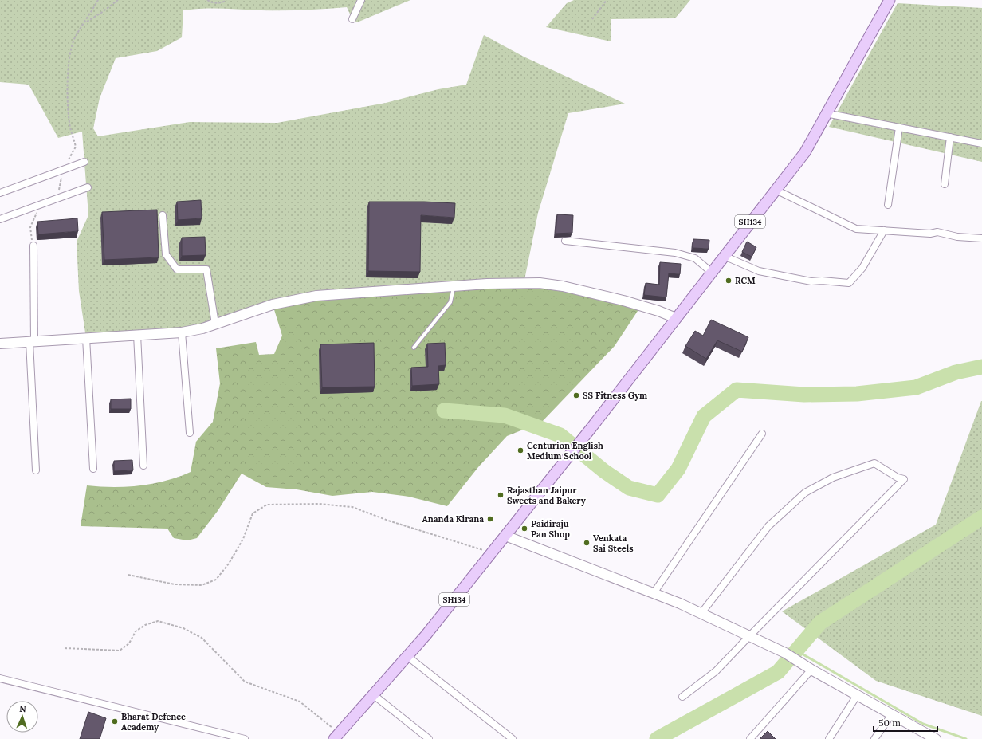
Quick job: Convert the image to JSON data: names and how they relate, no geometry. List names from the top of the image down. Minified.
{"streets":{"main road":["SH134"]},"places":["RCM","SS Fitness Gym","Centurion English Medium School","Rajasthan Jaipur Sweets and Bakery","Ananda Kirana","Paidiraju Pan Shop","Venkata Sai Steels","Bharat Defence Academy"],"scale_bar":"50 m","north":"top"}
